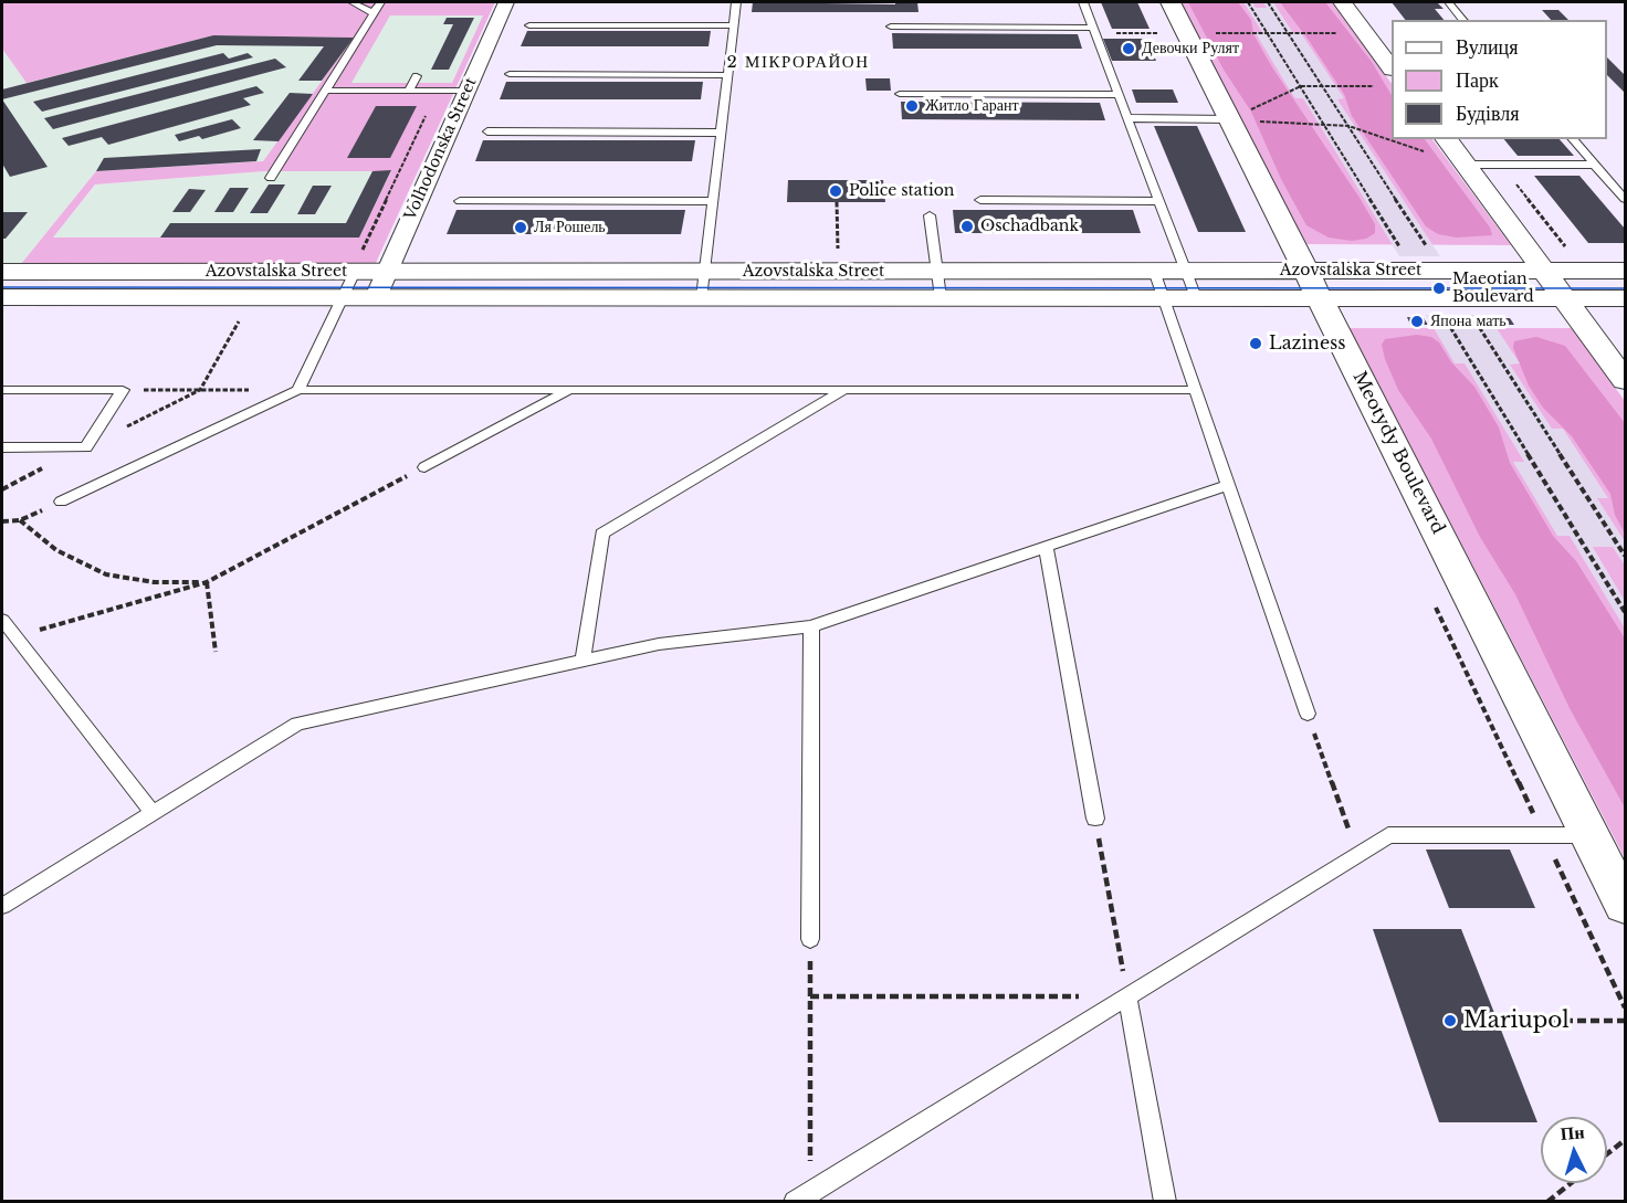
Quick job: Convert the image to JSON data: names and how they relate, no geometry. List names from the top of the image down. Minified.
{"streets":{"street":["Volhodonska Street","Azovstalska Street","Meotydy Boulevard"]},"crossings":[["Volhodonska Street","Azovstalska Street"],["Azovstalska Street","Meotydy Boulevard"]],"districts":["2 МІКРОРАЙОН"],"places":["Девочки Рулят","Житло Гарант","Police station","Oschadbank","Ля Рошель","Maeotian Boulevard","Япона мать","Laziness","Mariupol"],"legend":["Вулиця","Парк","Будівля"],"north":"top"}
